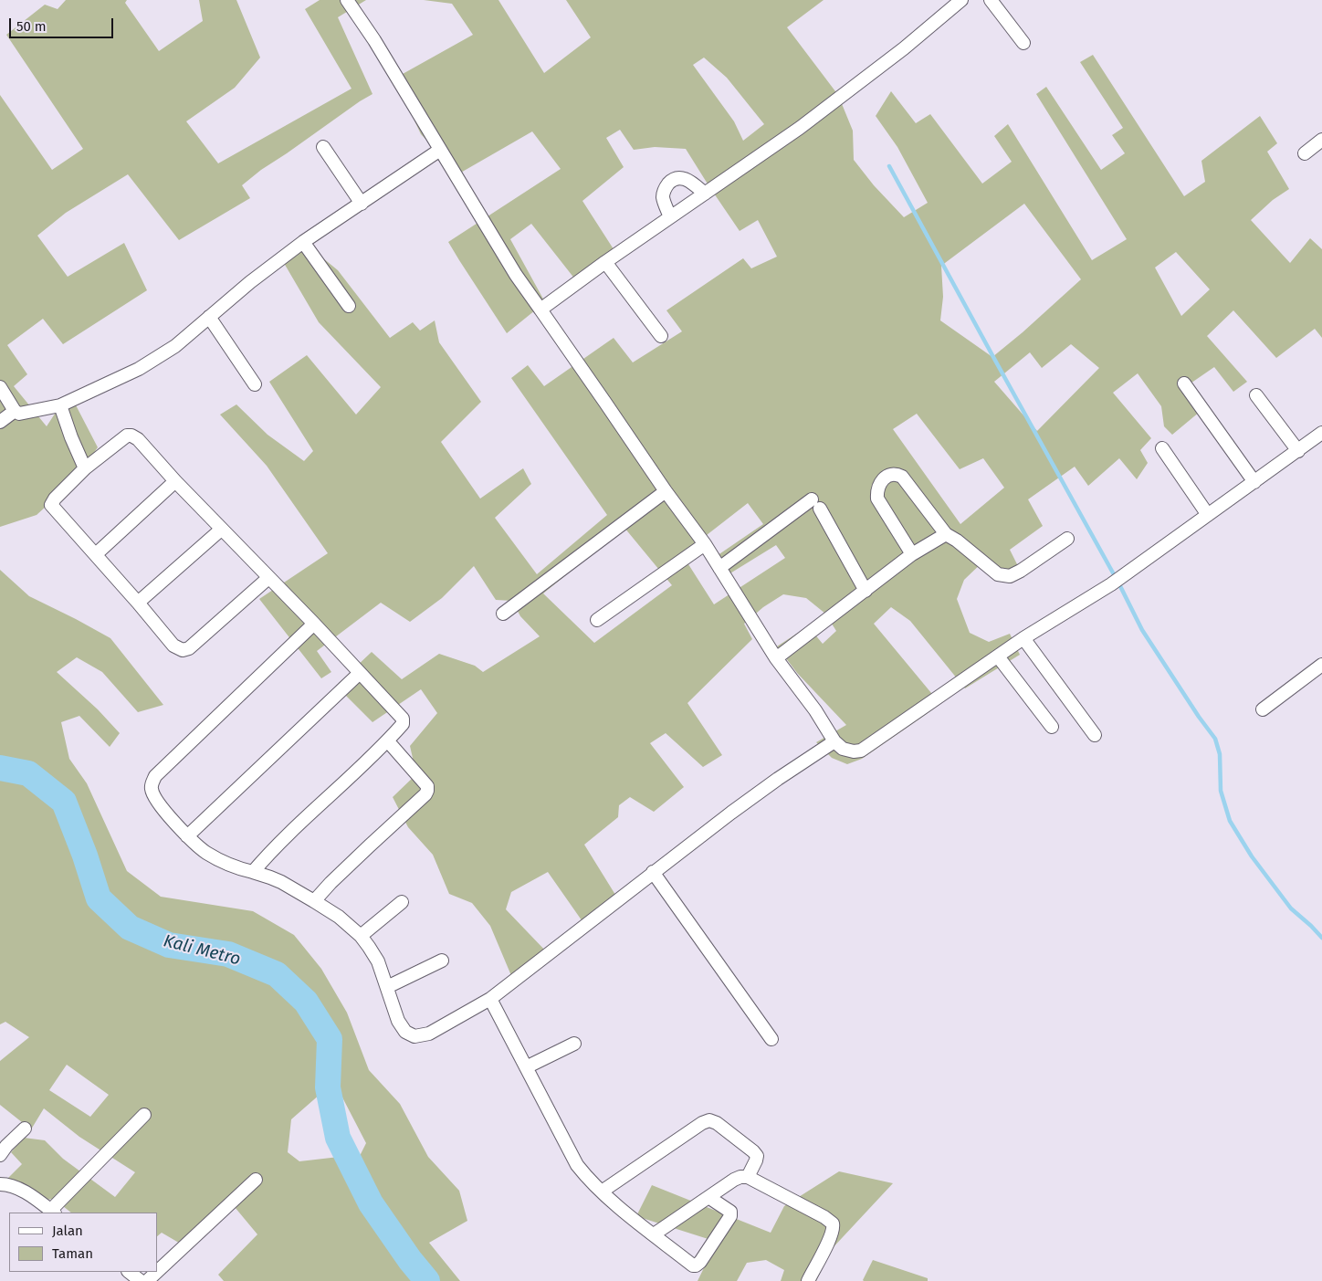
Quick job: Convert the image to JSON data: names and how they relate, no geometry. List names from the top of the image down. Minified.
{"water":["Kali Metro"],"legend":["Jalan","Taman"],"scale_bar":"50 m"}
